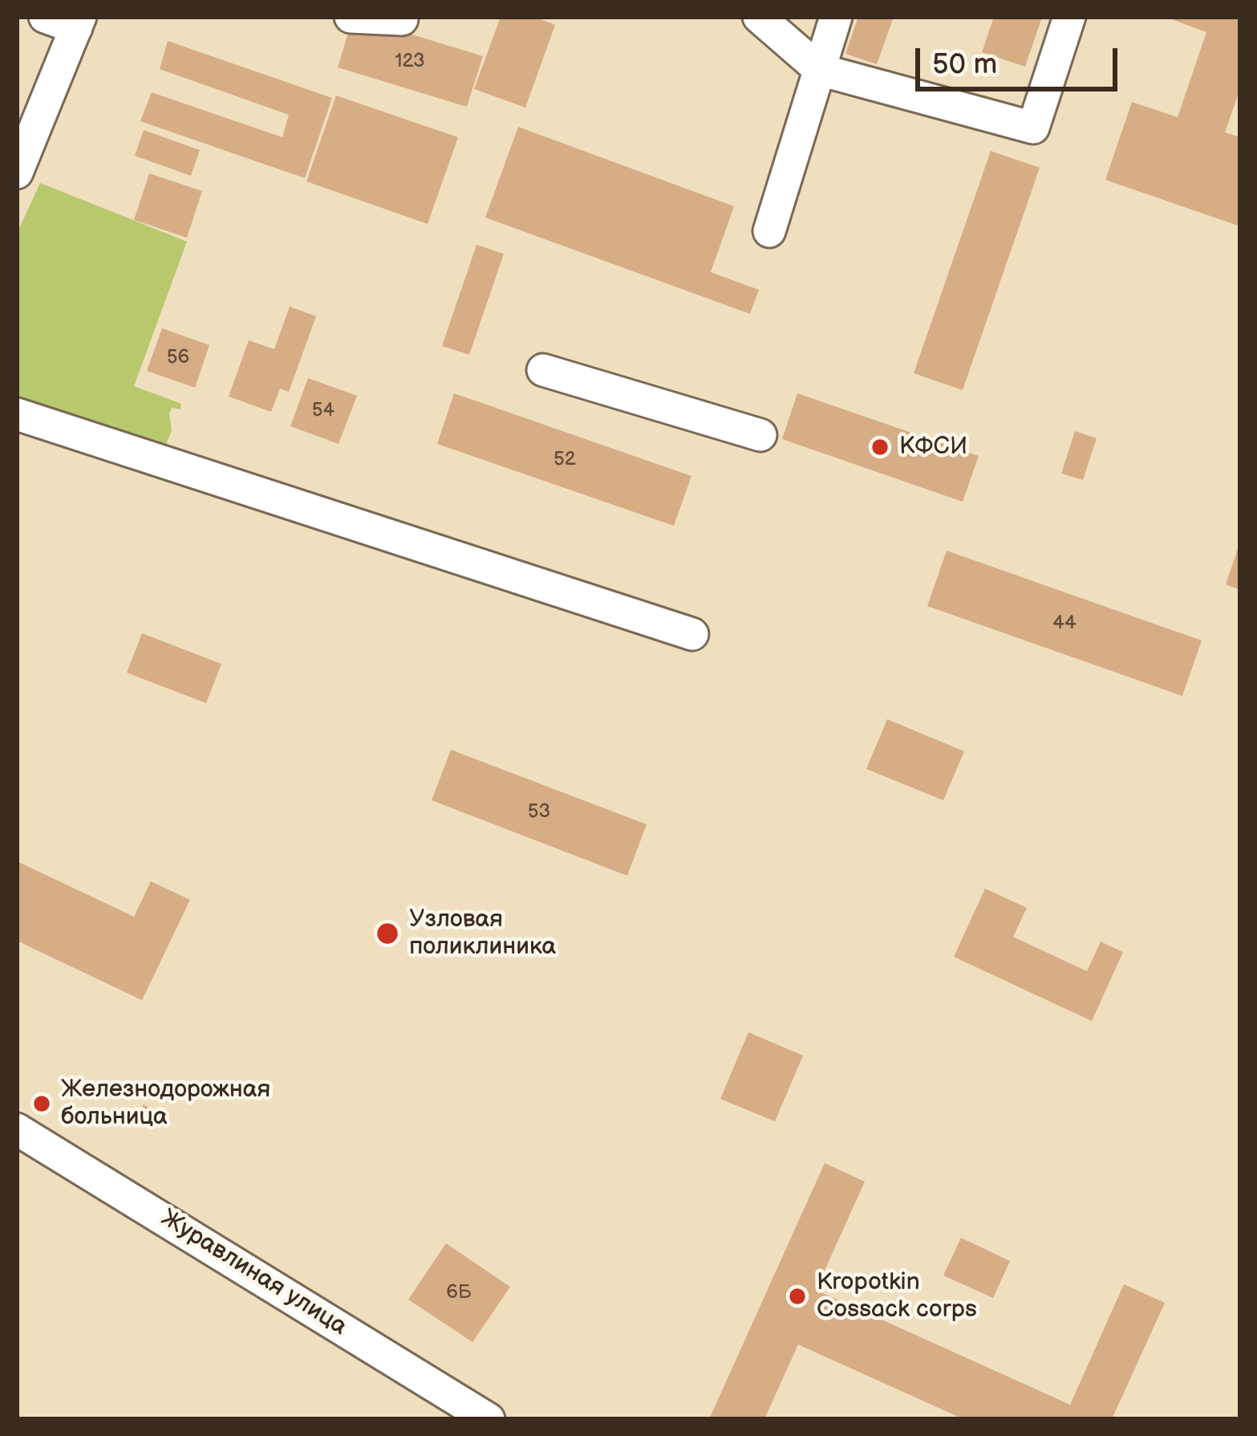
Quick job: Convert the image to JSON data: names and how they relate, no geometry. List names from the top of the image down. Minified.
{"streets":{"street":["Журавлиная улица"]},"places":["КФСИ","Узловая поликлиника","Железнодорожная больница","Kropotkin Cossack corps"],"house_numbers":["123","56","54","52","44","53","6Б"],"scale_bar":"50 m"}
